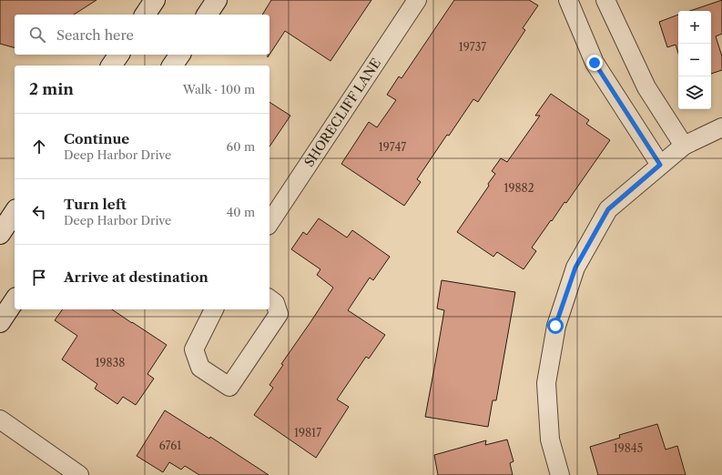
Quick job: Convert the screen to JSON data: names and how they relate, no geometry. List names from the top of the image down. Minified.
{"streets":{"street":["SHORECLIFF LANE"]},"house_numbers":["19737","19747","19882","19838","19817","6761","19845"],"page":{"map_buttons":["+","−"],"search":"Search here","heading":["2 min","Walk · 100 m"],"list":[["Continue","Deep Harbor Drive","60 m"],["Turn left","Deep Harbor Drive","40 m"],"Arrive at destination"]}}
